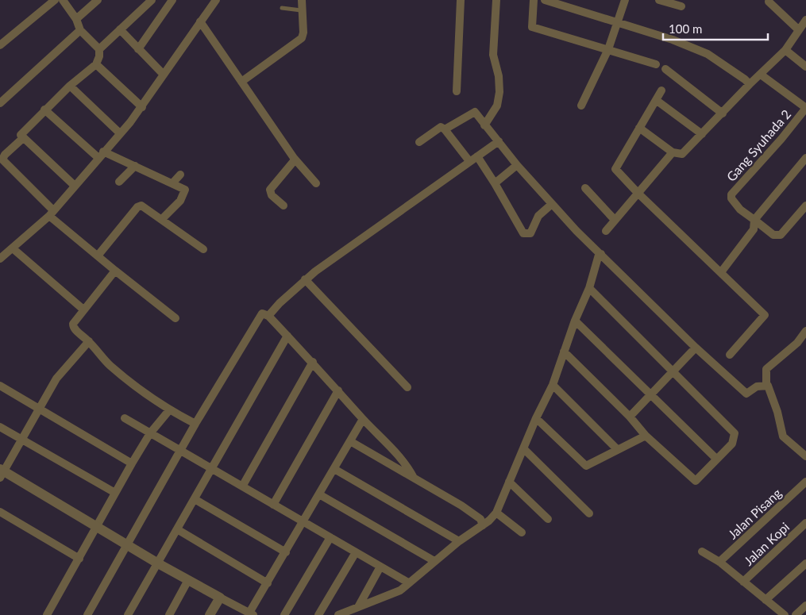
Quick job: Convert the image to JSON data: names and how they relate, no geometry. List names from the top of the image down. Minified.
{"streets":{"street":["Gang Syuhada 2","Jalan Pisang","Jalan Kopi"]},"scale_bar":"100 m"}
